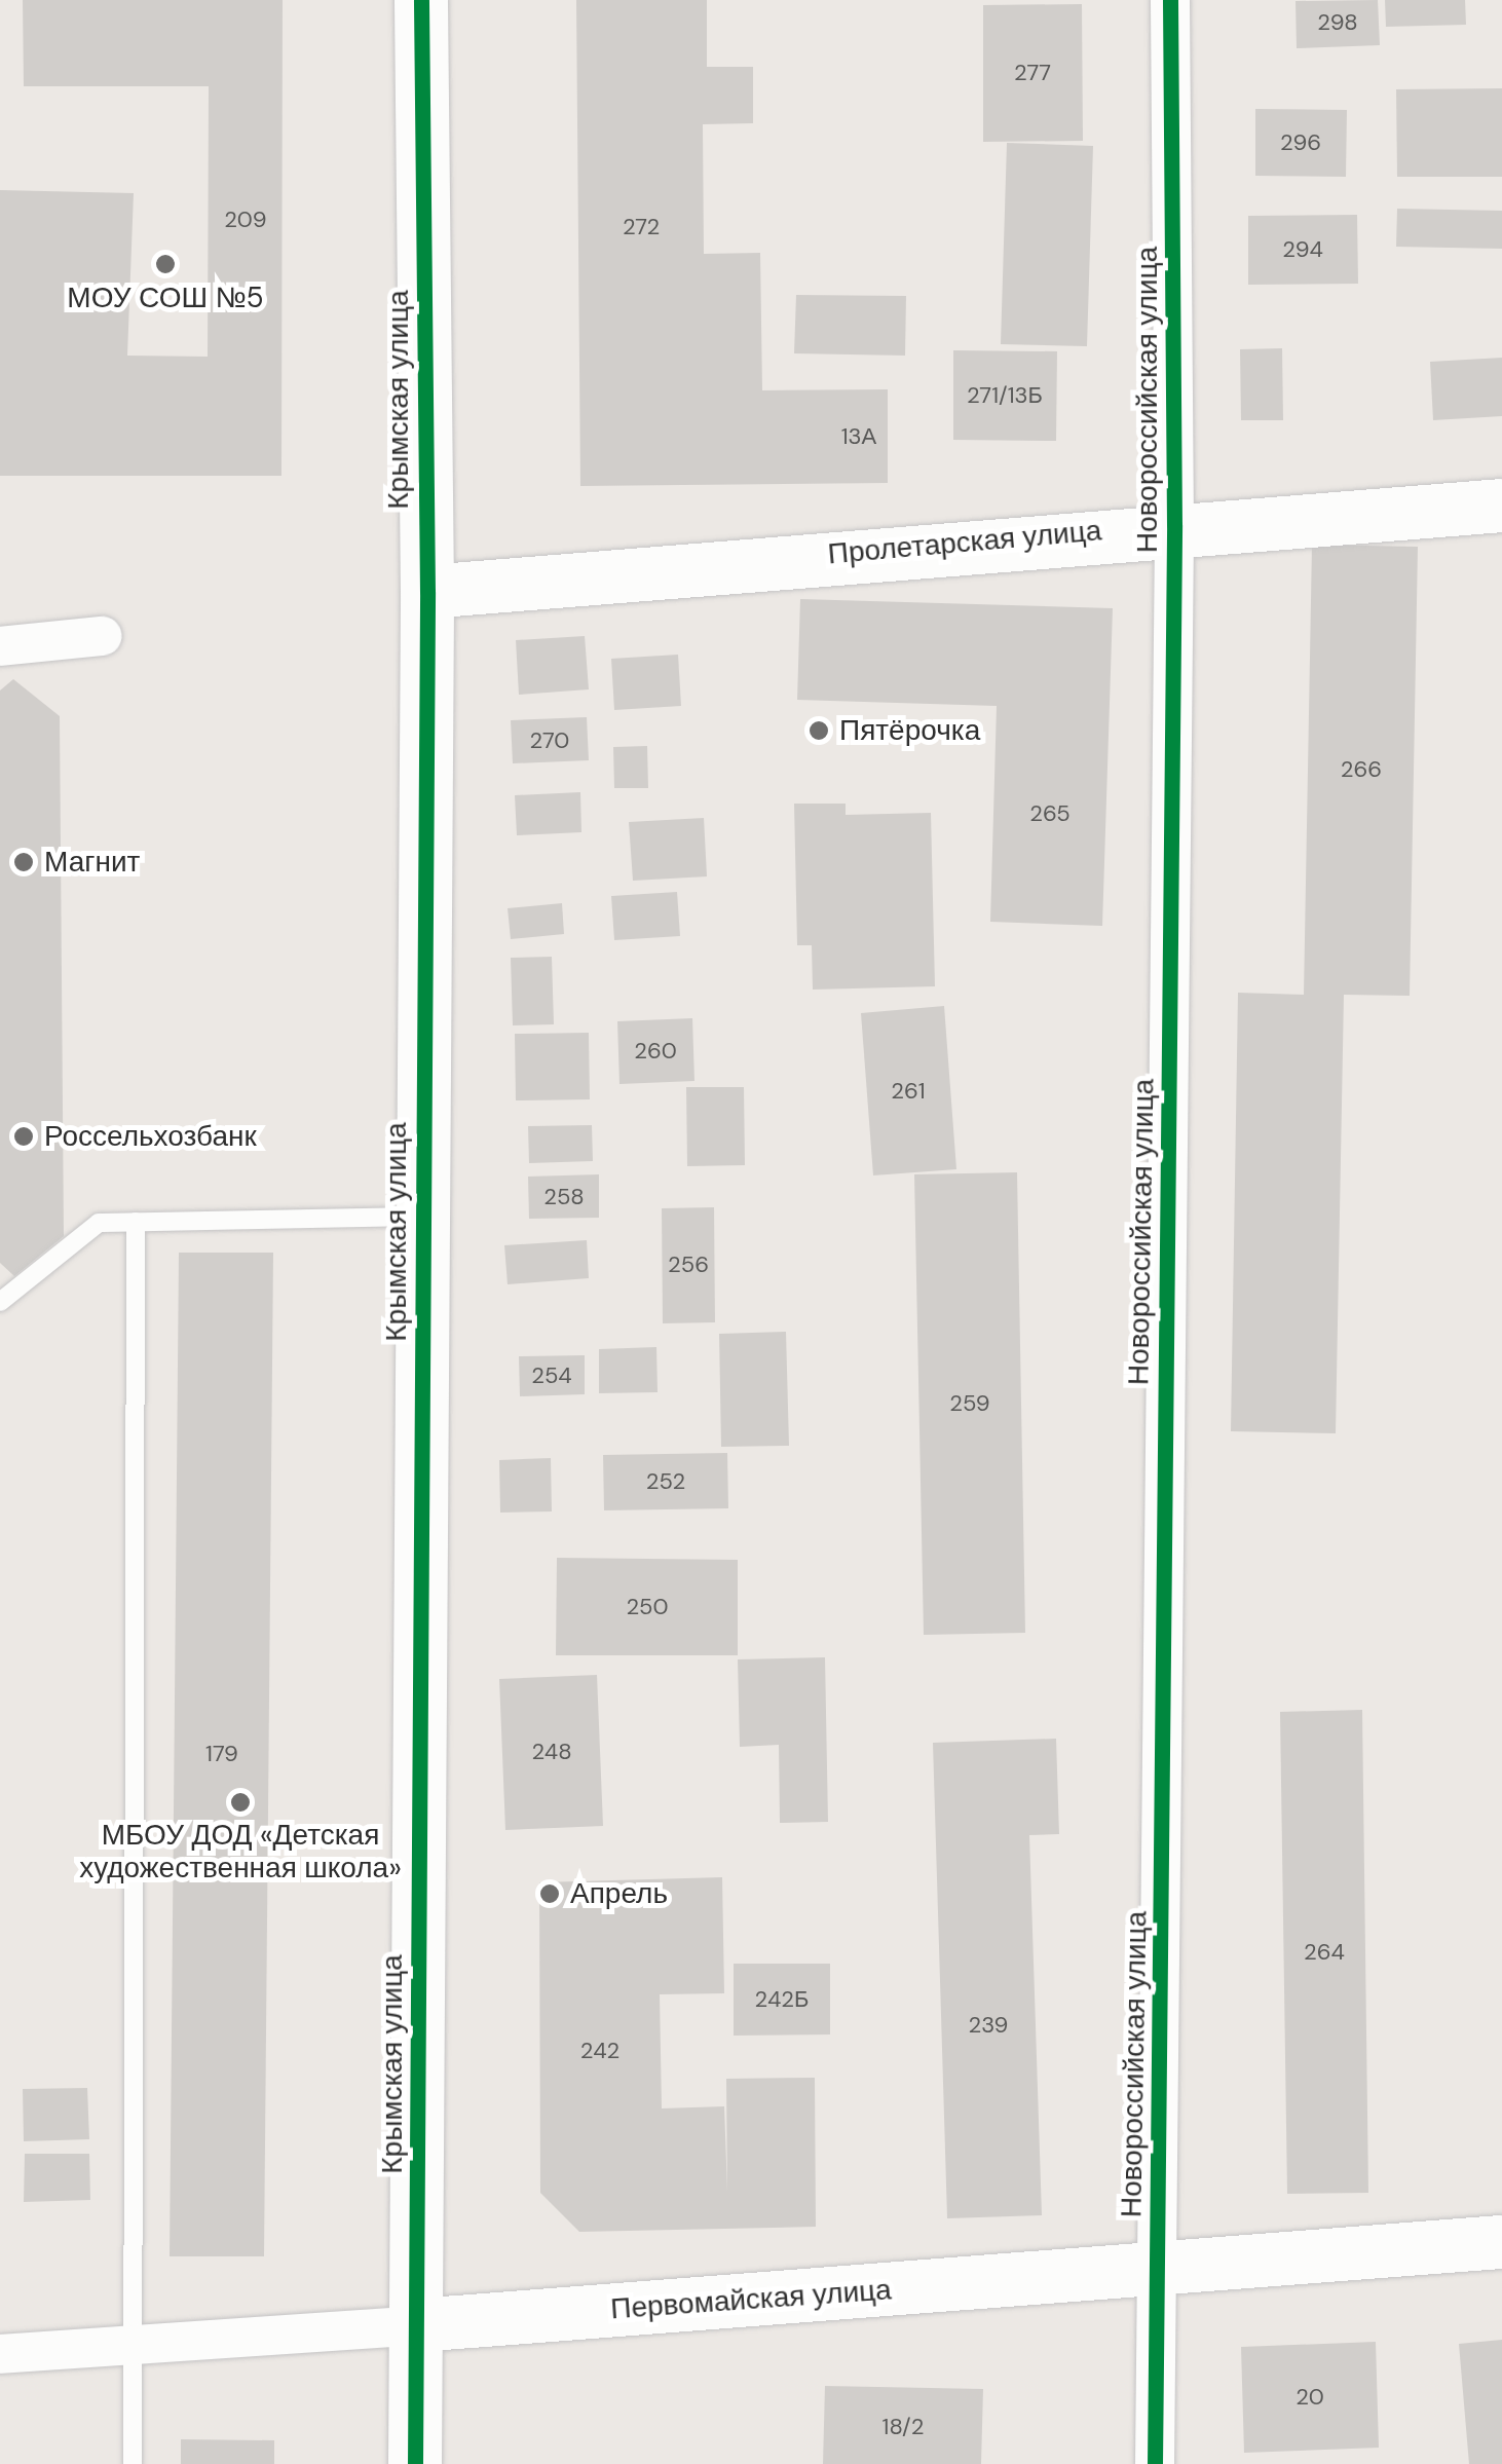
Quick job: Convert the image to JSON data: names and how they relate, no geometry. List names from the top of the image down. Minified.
{"streets":{"street":["Крымская улица","Новороссийская улица","Пролетарская улица","Первомайская улица"]},"crossings":[["Крымская улица","Пролетарская улица"],["Крымская улица","Первомайская улица"],["Новороссийская улица","Пролетарская улица"],["Новороссийская улица","Первомайская улица"]],"places":["МОУ СОШ №5","Пятёрочка","Магнит","Россельхозбанк","МБОУ ДОД «Детская художественная школа»","Апрель"],"house_numbers":["298","277","296","209","272","294","271/13Б","13А","270","266","265","260","261","258","256","254","259","252","250","248","179","264","242Б","239","242","20","18/2"]}
